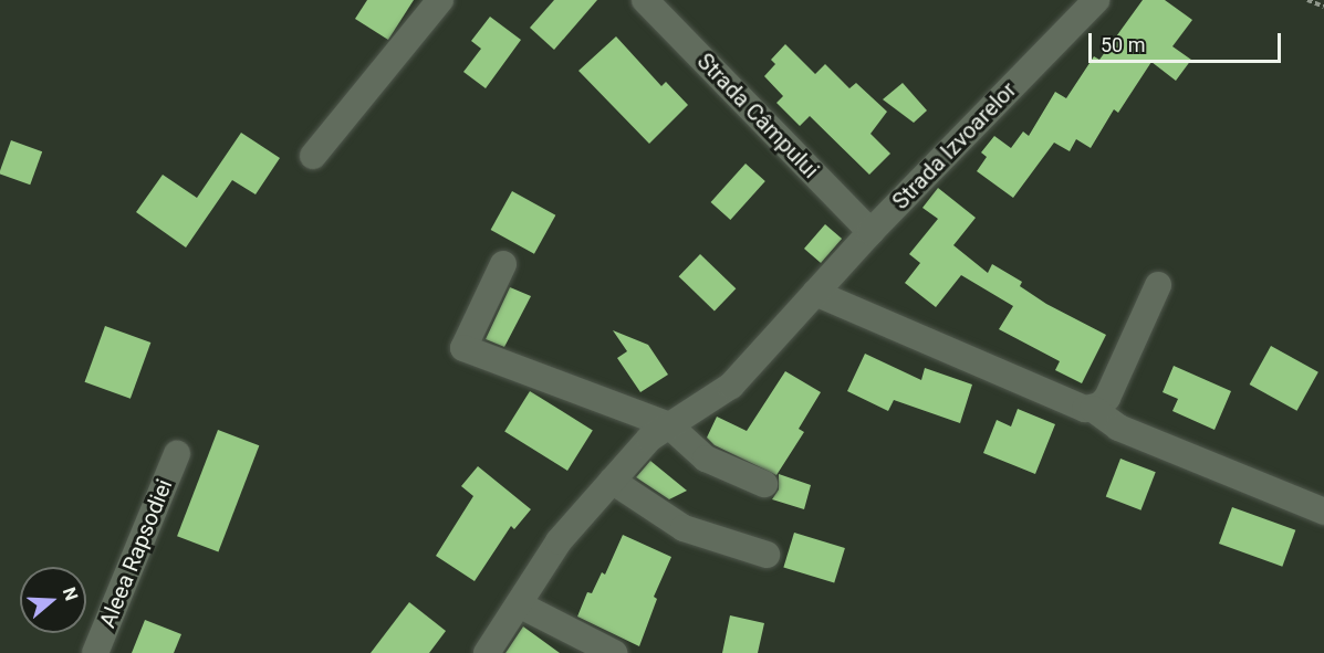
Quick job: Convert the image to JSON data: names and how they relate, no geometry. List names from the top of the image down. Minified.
{"streets":{"street":["Strada Câmpului","Strada Izvoarelor","Aleea Rapsodiei"]},"crossings":[["Strada Câmpului","Strada Izvoarelor"]],"scale_bar":"50 m","north":"right"}
